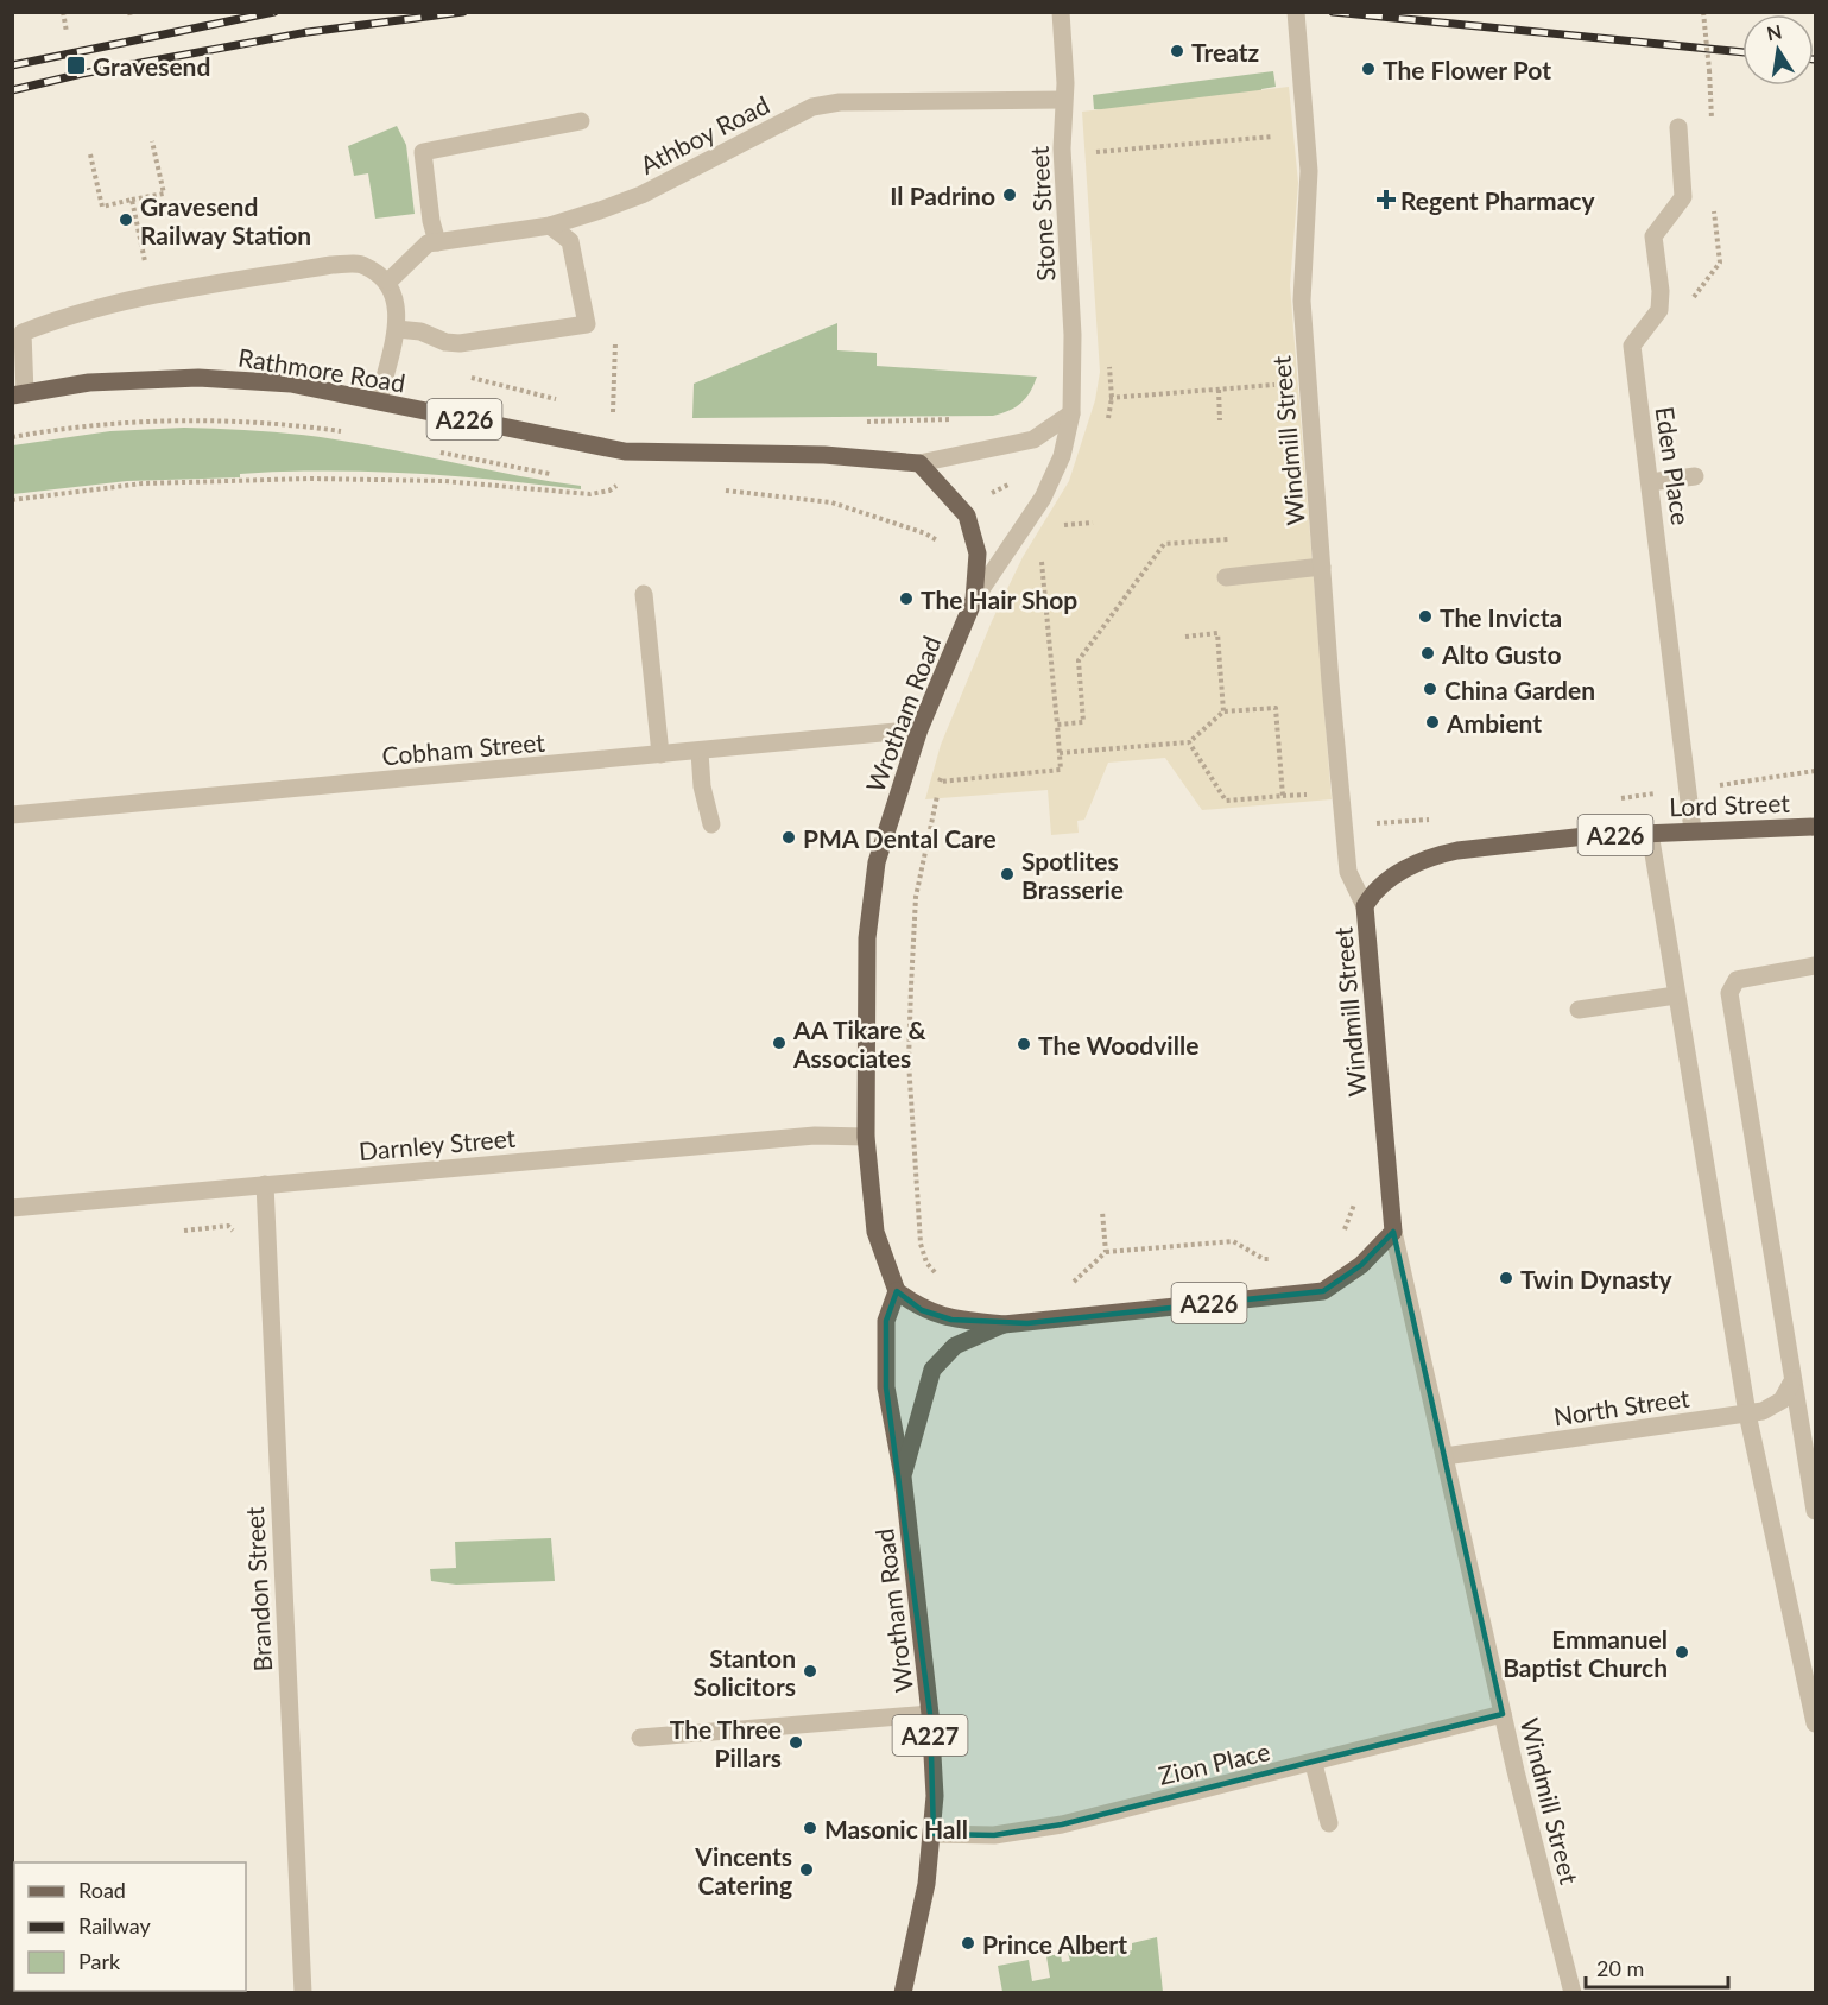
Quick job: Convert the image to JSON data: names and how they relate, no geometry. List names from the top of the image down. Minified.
{"streets":{"main road":["Rathmore Road","A226","Windmill Street","Wrotham Road","Lord Street","A227"],"street":["Athboy Road","Stone Street","Eden Place","Cobham Street","Darnley Street","North Street","Brandon Street","Zion Place"]},"crossings":[["Athboy Road","Stone Street"],["Stone Street","Rathmore Road"],["Stone Street","Wrotham Road"],["Rathmore Road","Wrotham Road"],["A226","Windmill Street"],["A226","Wrotham Road"],["Windmill Street","Lord Street"],["Windmill Street","North Street"],["Windmill Street","Zion Place"],["Eden Place","Lord Street"],["Wrotham Road","Cobham Street"],["Wrotham Road","Darnley Street"],["Wrotham Road","Zion Place"],["Darnley Street","Brandon Street"]],"places":{"other":["Treatz","The Flower Pot","Il Padrino","Gravesend Railway Station","The Hair Shop","The Invicta","Alto Gusto","China Garden","Ambient","PMA Dental Care","Spotlites Brasserie","AA Tikare & Associates","The Woodville","Twin Dynasty","Emmanuel Baptist Church","Stanton Solicitors","The Three Pillars","Masonic Hall","Vincents Catering","Prince Albert"],"transit":["Gravesend"],"health":["Regent Pharmacy"]},"legend":["Road","Railway","Park"],"scale_bar":"20 m","north":"top"}
